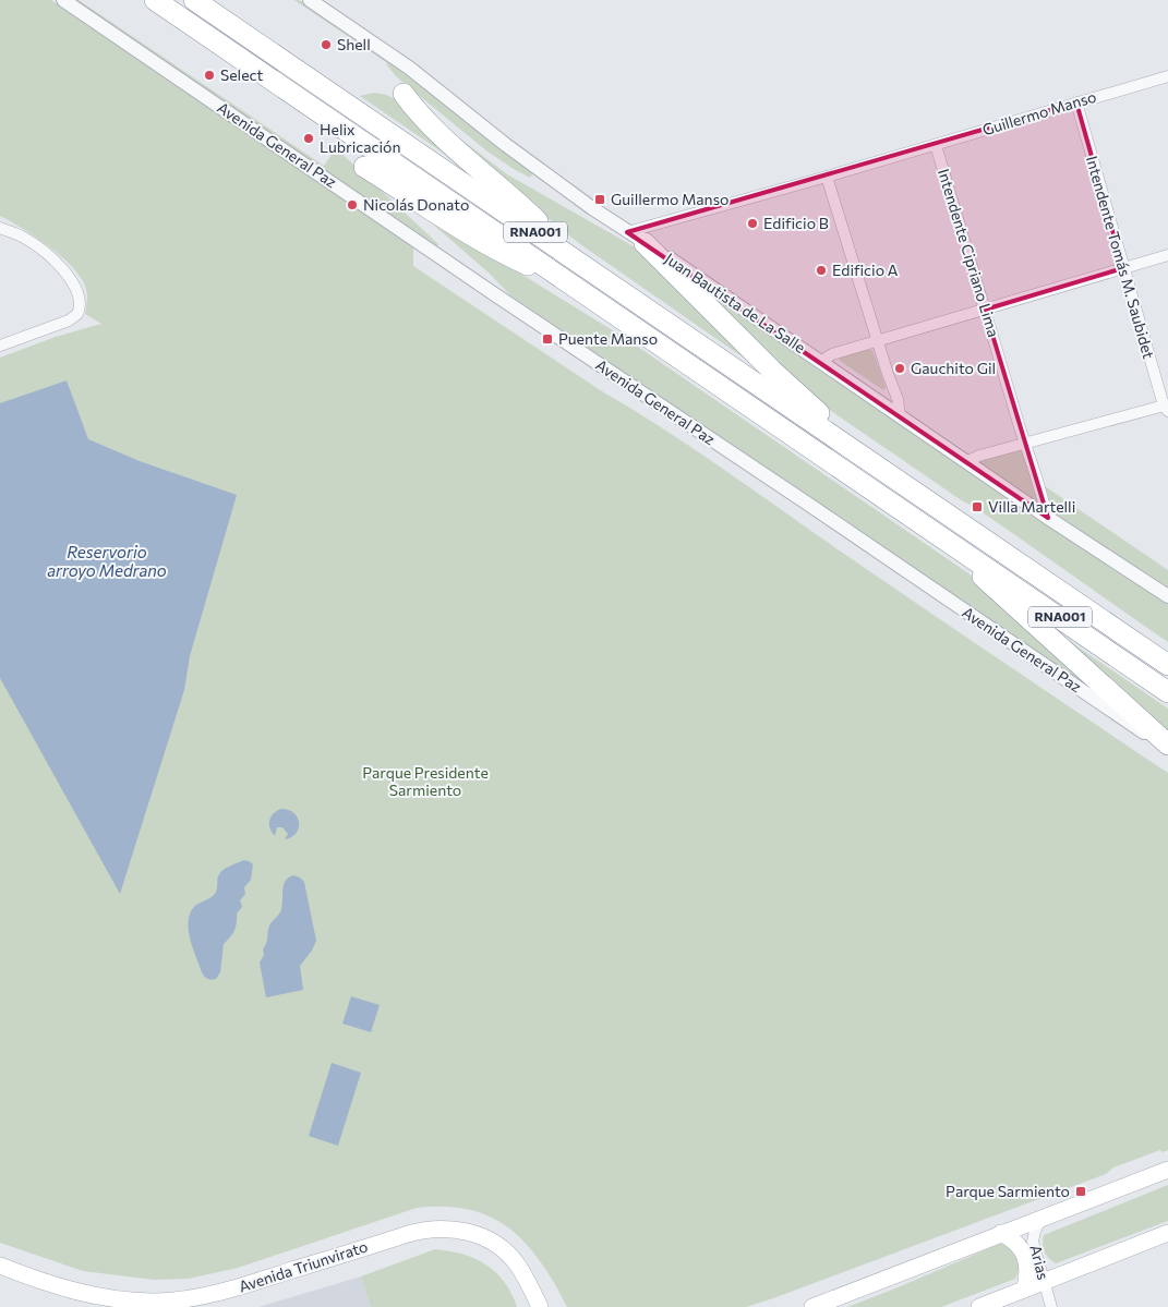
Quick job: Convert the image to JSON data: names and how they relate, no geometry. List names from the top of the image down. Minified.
{"streets":{"highway":["RNA001"],"main road":["Avenida Triunvirato"],"street":["Guillermo Manso","Avenida General Paz","Intendente Cipriano Lima","Intendente Tomás M. Saubidet","Juan Bautista de La Salle","Arias"]},"crossings":[["Guillermo Manso","Intendente Cipriano Lima"],["Guillermo Manso","Intendente Tomás M. Saubidet"],["Guillermo Manso","Juan Bautista de La Salle"],["Intendente Cipriano Lima","Juan Bautista de La Salle"]],"water":["Reservorio arroyo Medrano"],"parks":["Parque Presidente Sarmiento"],"places":{"other":["Shell","Select","Helix Lubricación","Nicolás Donato","Edificio B","Edificio A","Gauchito Gil"],"transit":["Guillermo Manso","Puente Manso","Villa Martelli","Parque Sarmiento"]}}
